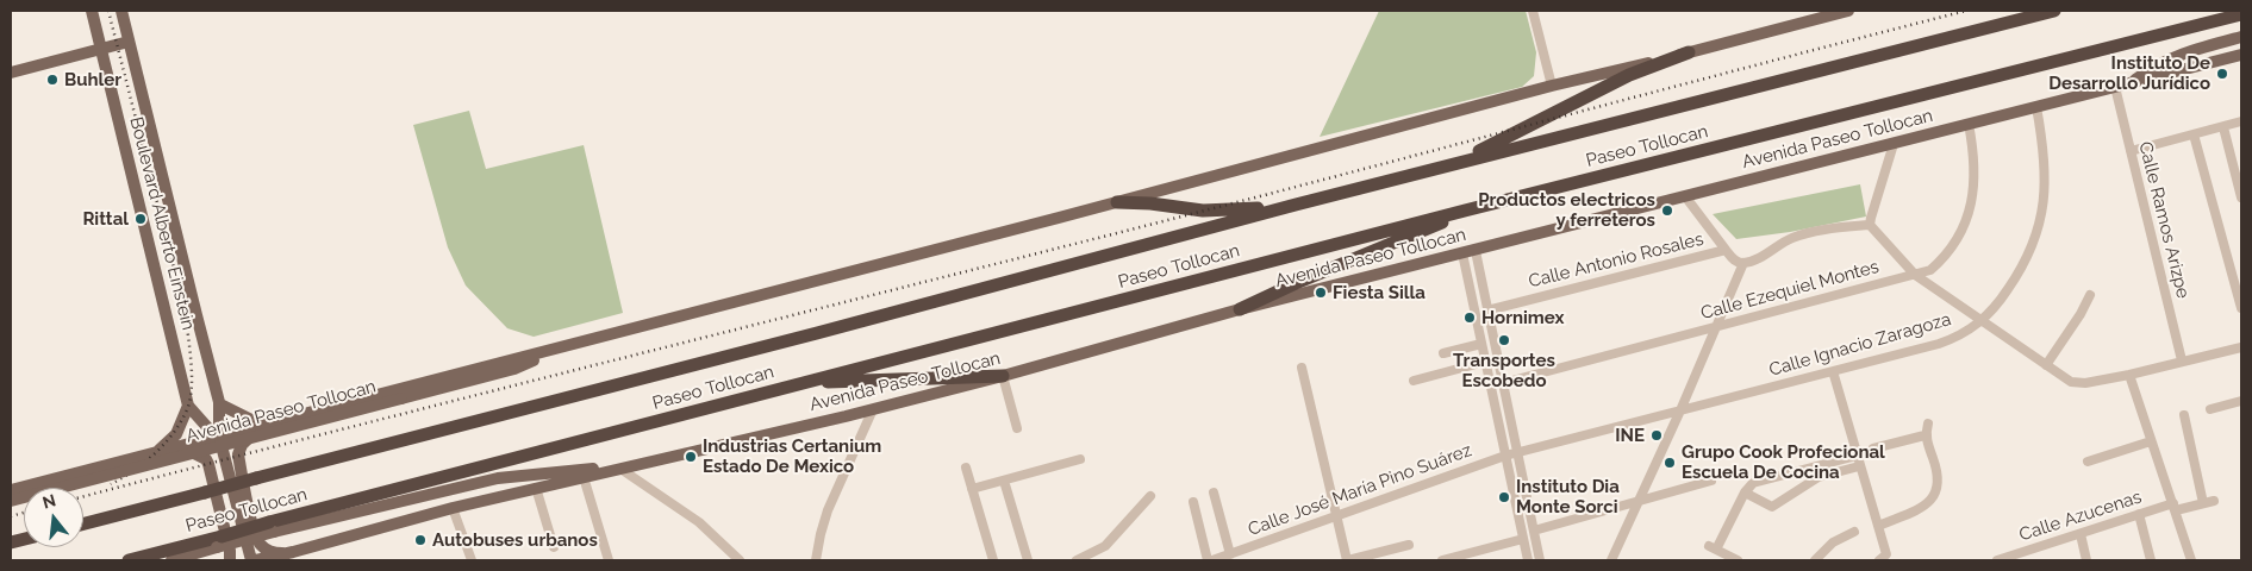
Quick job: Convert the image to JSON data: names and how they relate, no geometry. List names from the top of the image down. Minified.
{"streets":{"highway":["Paseo Tollocan"],"main road":["Avenida Paseo Tollocan","Boulevard Alberto Einstein"],"street":["Calle Ramos Arizpe","Calle Antonio Rosales","Calle Ezequiel Montes","Calle Ignacio Zaragoza","Calle José María Pino Suárez","Calle Azucenas"]},"crossings":[["Avenida Paseo Tollocan","Paseo Tollocan"],["Avenida Paseo Tollocan","Calle Ramos Arizpe"],["Avenida Paseo Tollocan","Boulevard Alberto Einstein"],["Avenida Paseo Tollocan","Calle Ezequiel Montes"],["Avenida Paseo Tollocan","Calle Ignacio Zaragoza"],["Calle Ignacio Zaragoza","Calle José María Pino Suárez"]],"places":["Instituto De Desarrollo Jurídico","Buhler","Productos electricos y ferreteros","Rittal","Fiesta Silla","Hornimex","Transportes Escobedo","INE","Industrias Certanium Estado De Mexico","Grupo Cook Profecional Escuela De Cocina","Instituto Dia Monte Sorci","Autobuses urbanos"],"north":"top"}
